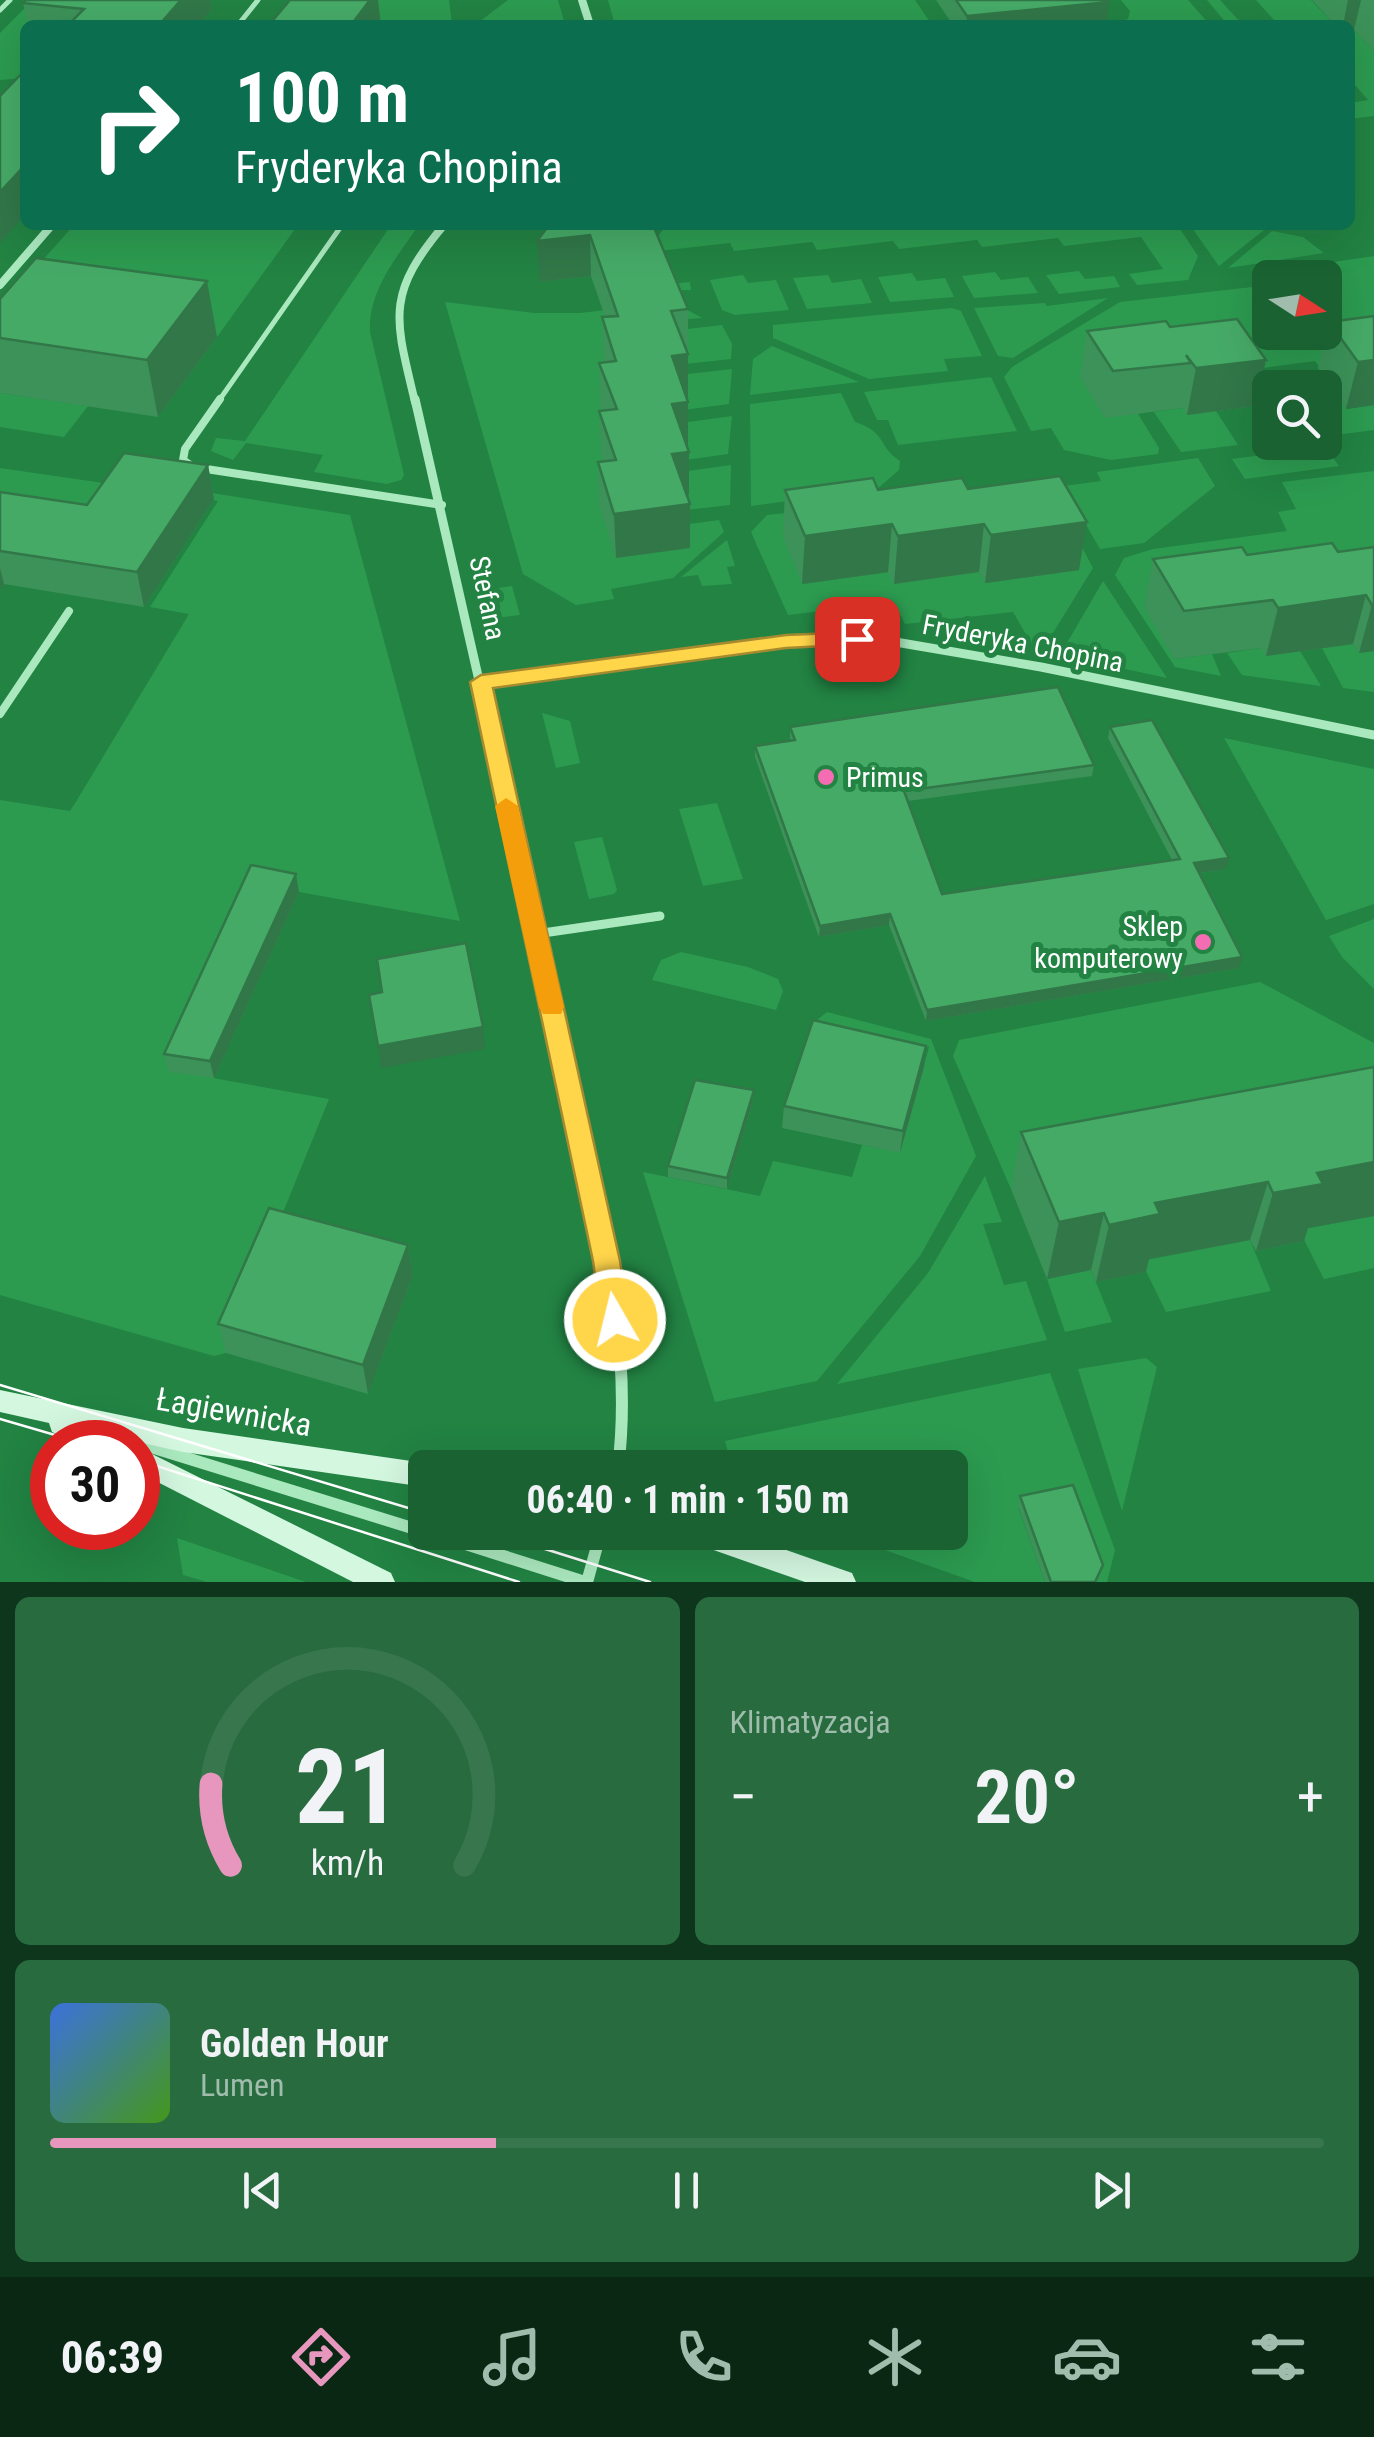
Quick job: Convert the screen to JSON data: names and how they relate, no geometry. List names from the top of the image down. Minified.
{"streets":{"street":["Stefana","Fryderyka Chopina","Łagiewnicka"]},"crossings":[["Stefana","Fryderyka Chopina"]],"places":["Primus","Sklep komputerowy"],"north":"right","page":{"turn":["100 m","Fryderyka Chopina"],"limit":"30","trip":"06:40 · 1 min · 150 m","tile":"Klimatyzacja","heat":["−","20°","+"],"song":["Golden Hour","Lumen"],"tabs":"06:39","gauge":["21","km/h"]}}
